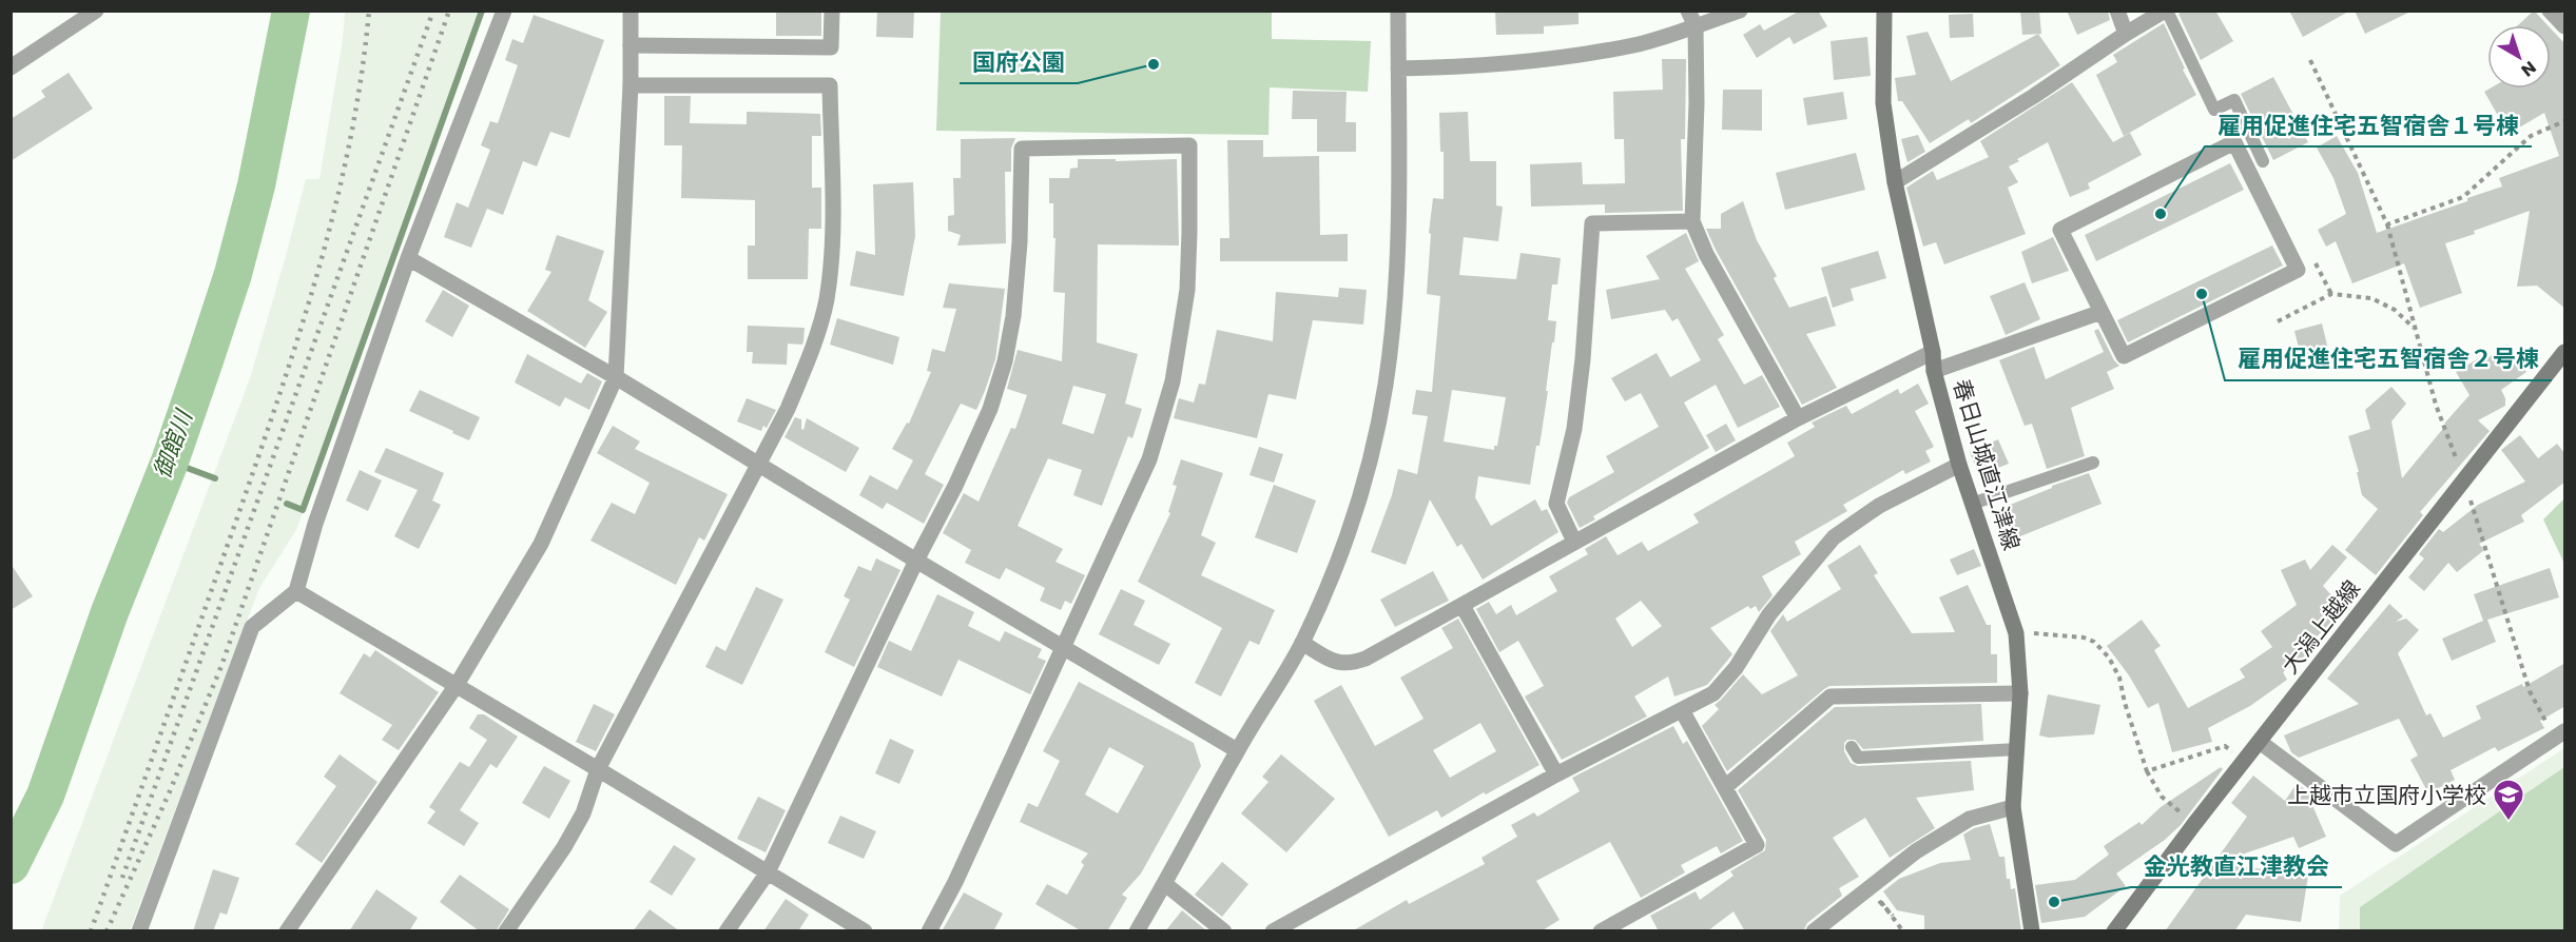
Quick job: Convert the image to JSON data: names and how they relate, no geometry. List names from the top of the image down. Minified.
{"streets":{"main road":["春日山城直江津線","大潟上越線"]},"water":["御館川"],"places":{"other":["国府公園","雇用促進住宅五智宿舎１号棟","雇用促進住宅五智宿舎２号棟","金光教直江津教会"],"school or university":["上越市立国府小学校"]},"north":"bottom right"}
